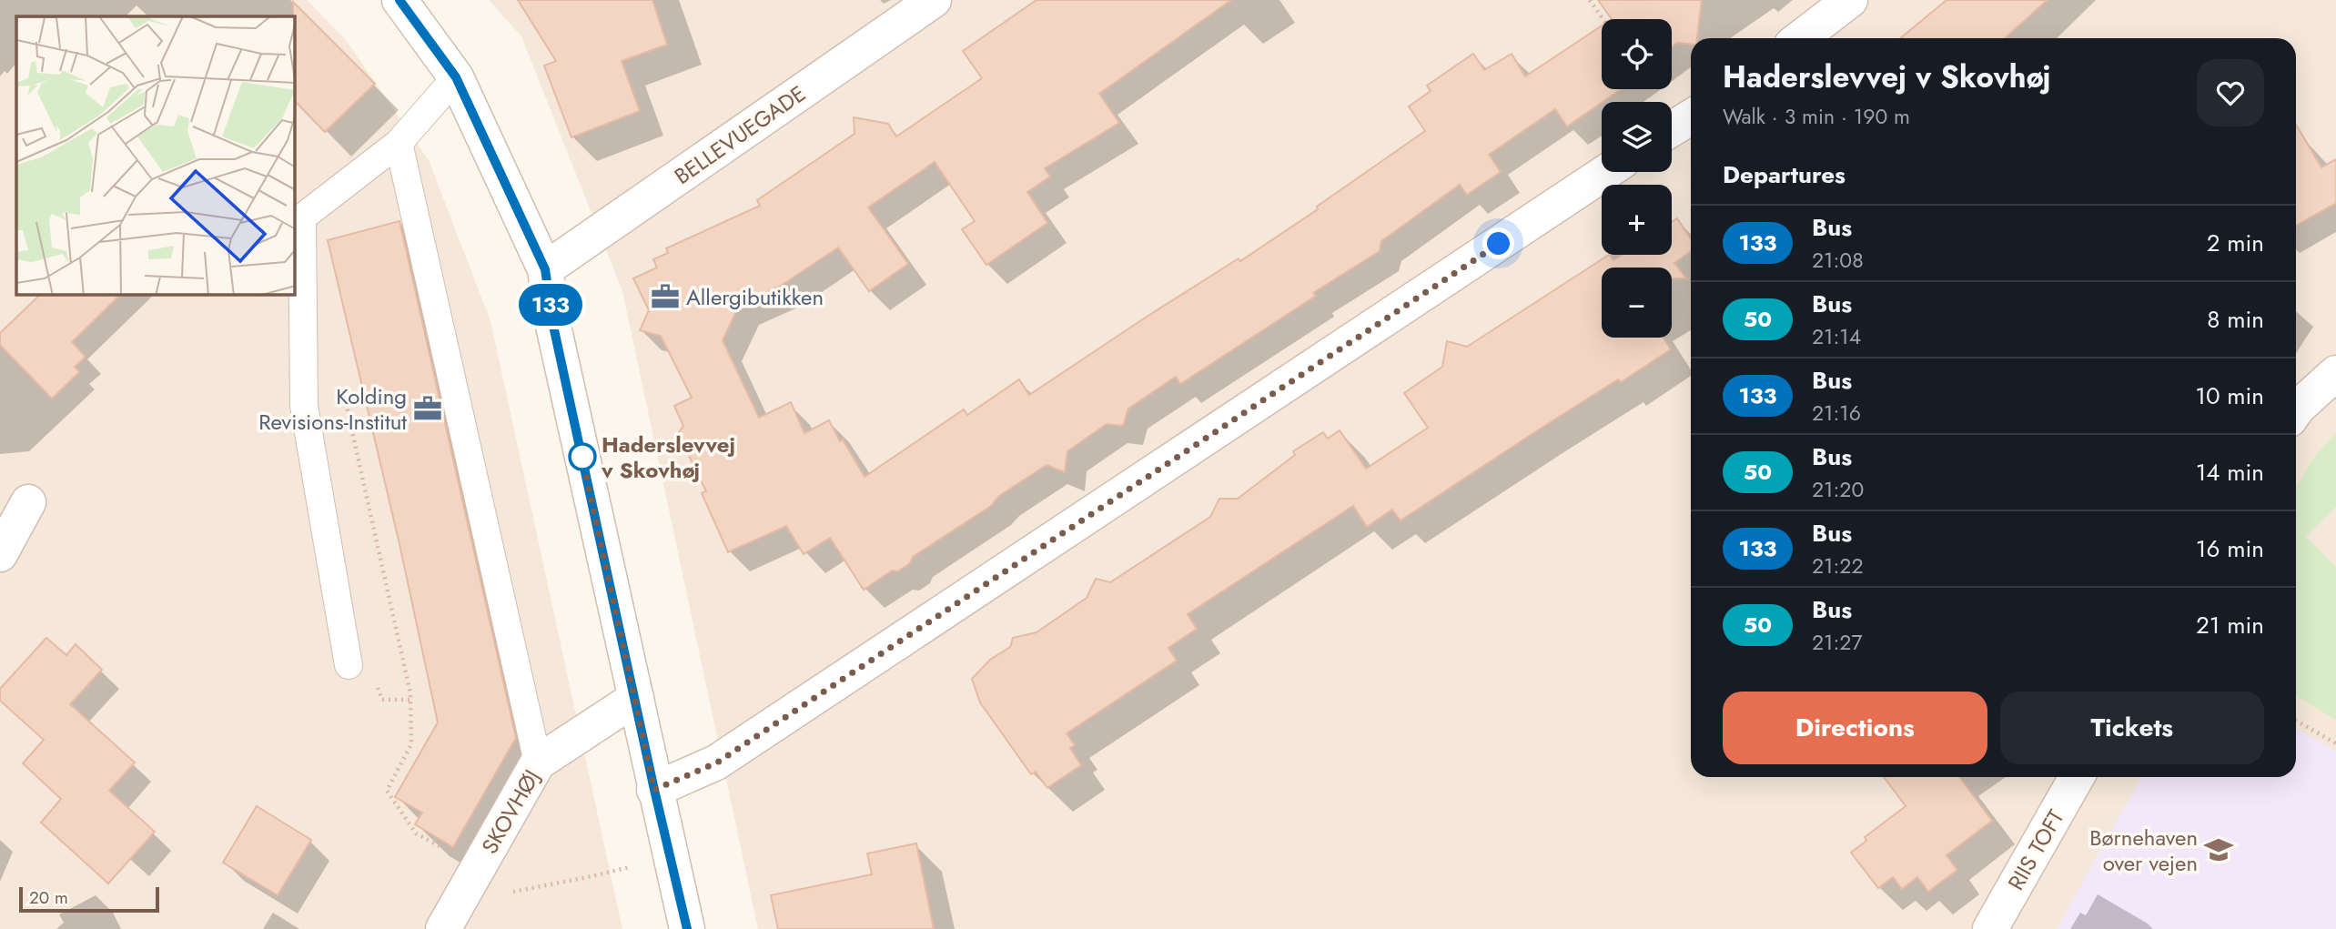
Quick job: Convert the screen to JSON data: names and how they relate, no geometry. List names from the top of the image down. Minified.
{"streets":{"street":["BELLEVUEGADE","SKOVHØJ","RIIS TOFT"]},"places":{"office":["Allergibutikken","Kolding Revisions-Institut"],"other":["Haderslevvej v Skovhøj"],"school or university":["Børnehaven over vejen"]},"lines":["bus line 133"],"scale_bar":"20 m","page":{"on_map":"133","map_buttons":["+","−"],"heading":[["Haderslevvej v Skovhøj","Walk · 3 min · 190 m"],"Departures"],"list":[{"mark":"133","name":"Bus","note":"21:08","value":"2 min"},{"mark":"50","name":"Bus","note":"21:14","value":"8 min"},{"mark":"133","name":"Bus","note":"21:16","value":"10 min"},{"mark":"50","name":"Bus","note":"21:20","value":"14 min"},{"mark":"133","name":"Bus","note":"21:22","value":"16 min"},{"mark":"50","name":"Bus","note":"21:27","value":"21 min"}],"buttons":["Directions","Tickets"],"scale":"20 m"}}
